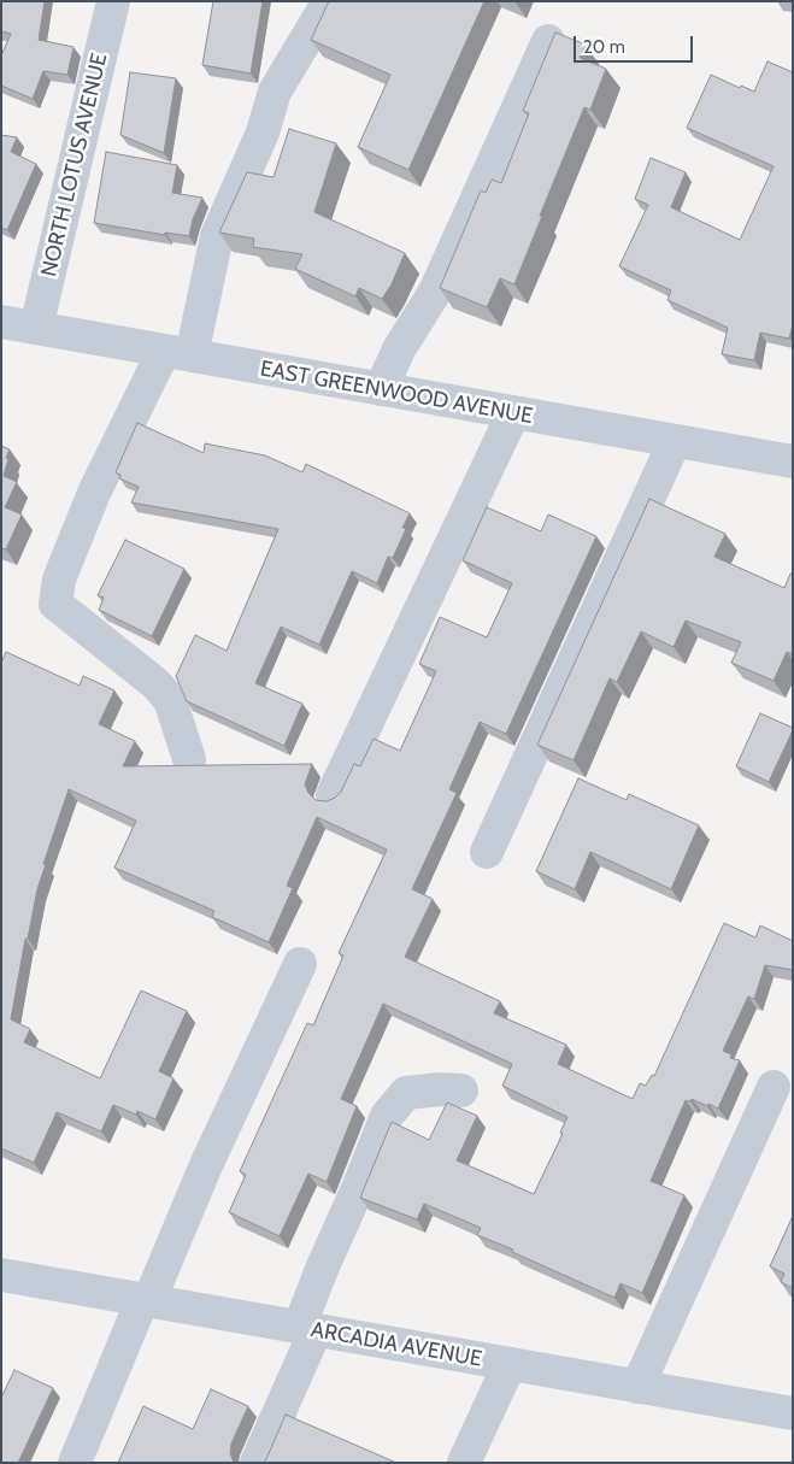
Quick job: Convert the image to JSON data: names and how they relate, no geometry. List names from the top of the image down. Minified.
{"streets":{"street":["NORTH LOTUS AVENUE","EAST GREENWOOD AVENUE","ARCADIA AVENUE"]},"crossings":[["NORTH LOTUS AVENUE","EAST GREENWOOD AVENUE"]],"scale_bar":"20 m"}
